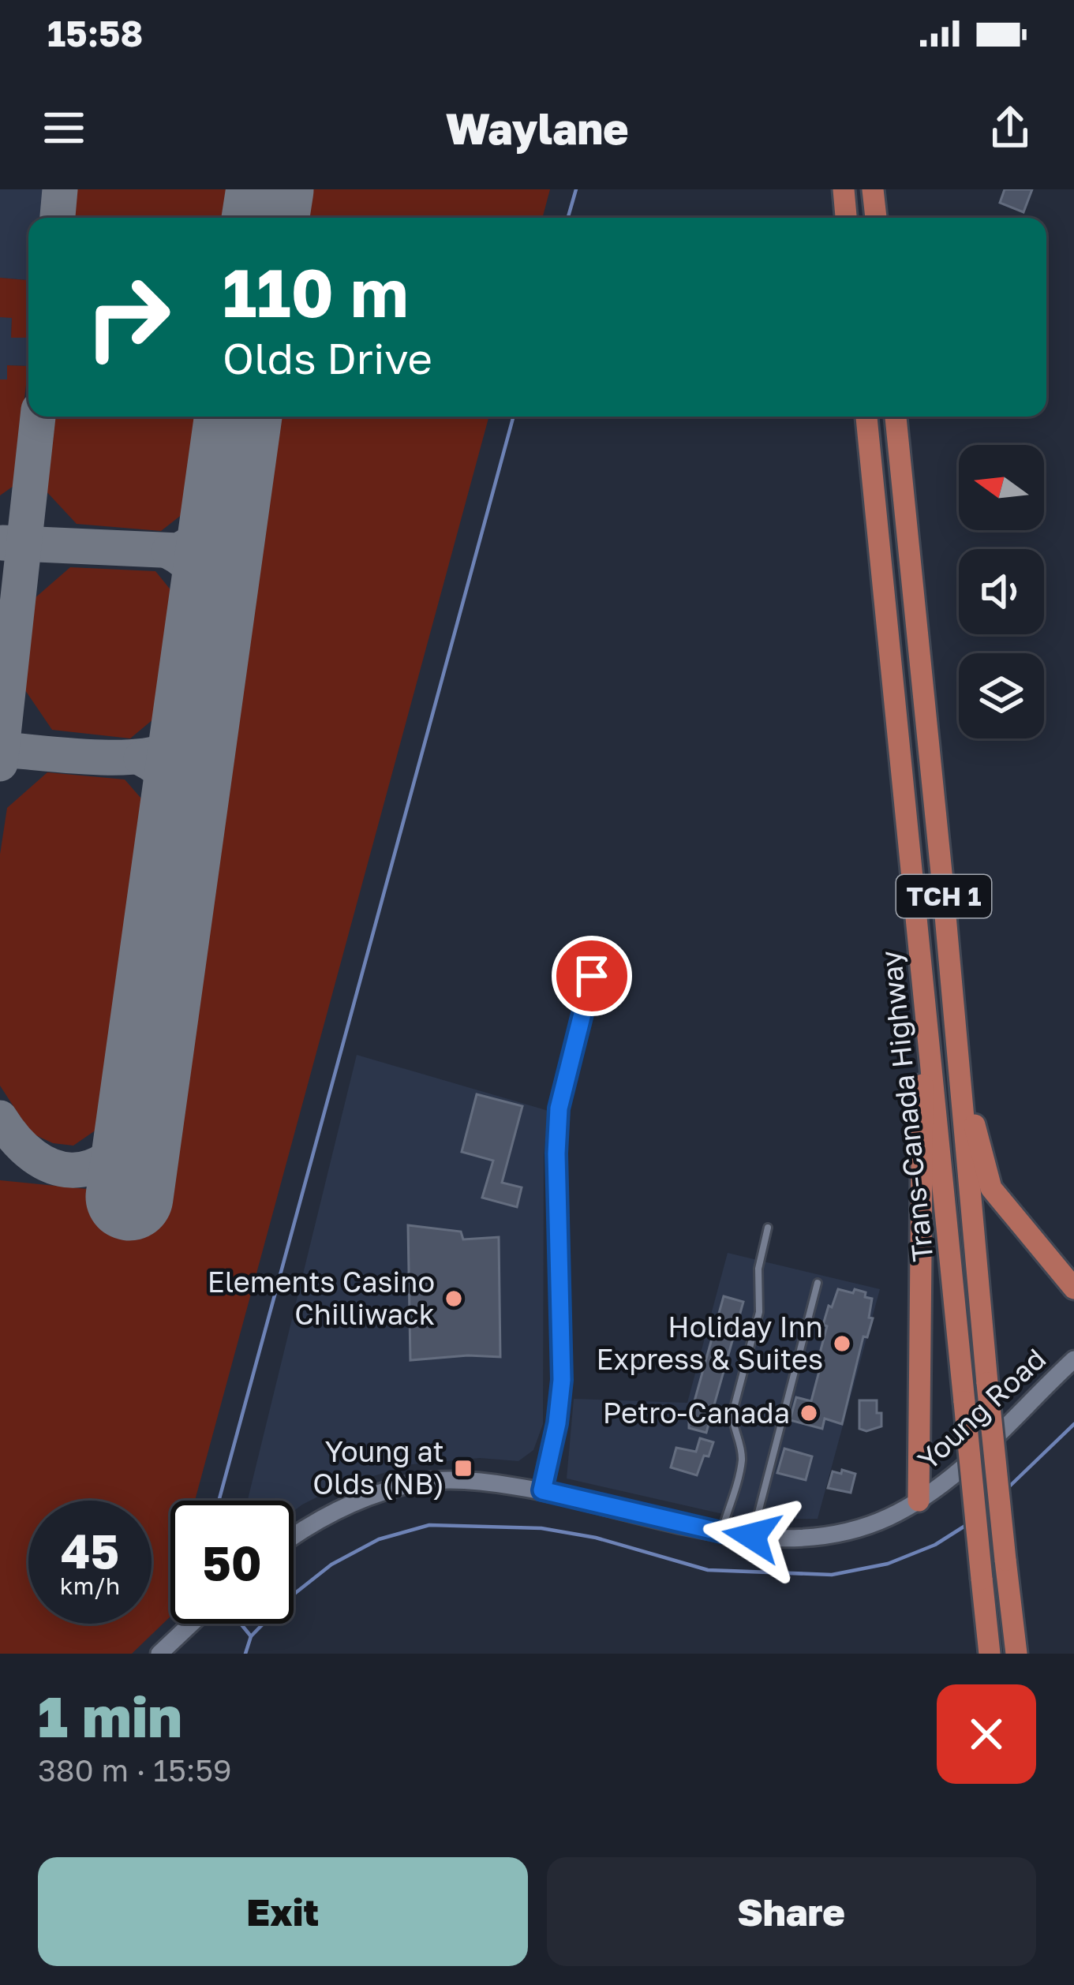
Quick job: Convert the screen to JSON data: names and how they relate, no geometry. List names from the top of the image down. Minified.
{"streets":{"highway":["TCH 1","Trans-Canada Highway"],"main road":["Young Road"]},"places":{"other":["Elements Casino Chilliwack","Holiday Inn Express & Suites","Petro-Canada"],"transit":["Young at Olds (NB)"]},"north":"left","page":{"status":"15:58","header":"Waylane","turn":["110 m","Olds Drive"],"speed":"45 km/h","limit":"50","heading":["1 min","380 m · 15:59"],"buttons":["Exit","Share"]}}
